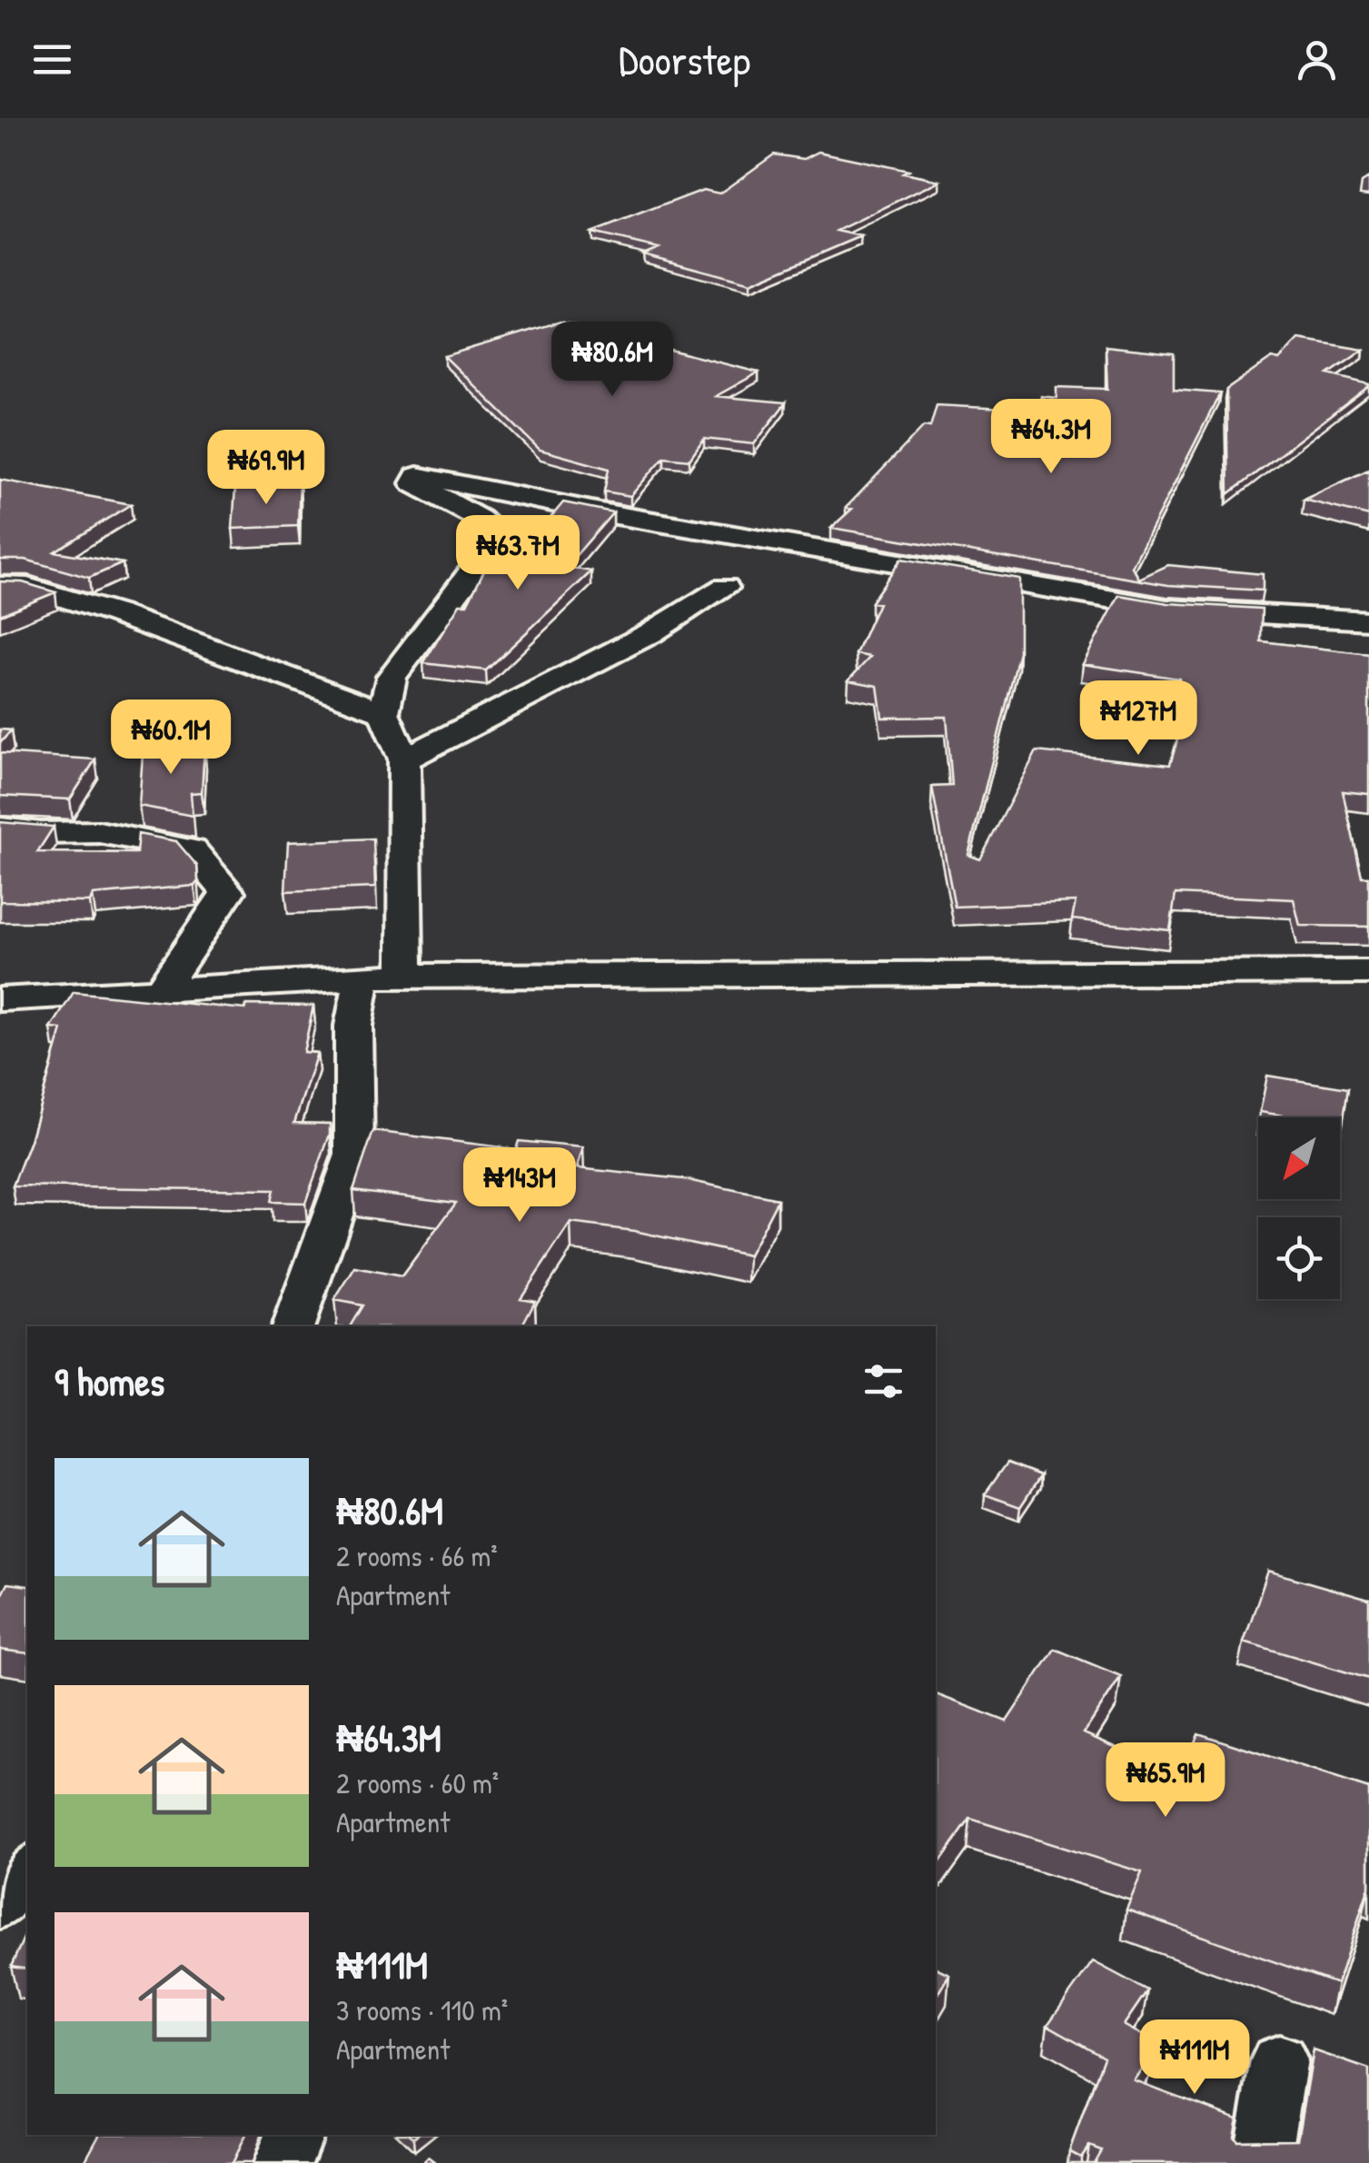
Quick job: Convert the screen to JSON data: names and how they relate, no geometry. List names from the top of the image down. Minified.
{"north":"bottom left","page":{"header":"Doorstep","price":["₦80.6M","₦64.3M","₦69.9M","₦63.7M","₦127M","₦60.1M","₦143M","₦65.9M","₦111M"],"heading":"9 homes","list":[{"name":"₦80.6M","note":"2 rooms · 66 m² · Apartment"},{"name":"₦64.3M","note":"2 rooms · 60 m² · Apartment"},{"name":"₦111M","note":"3 rooms · 110 m² · Apartment"}]}}
